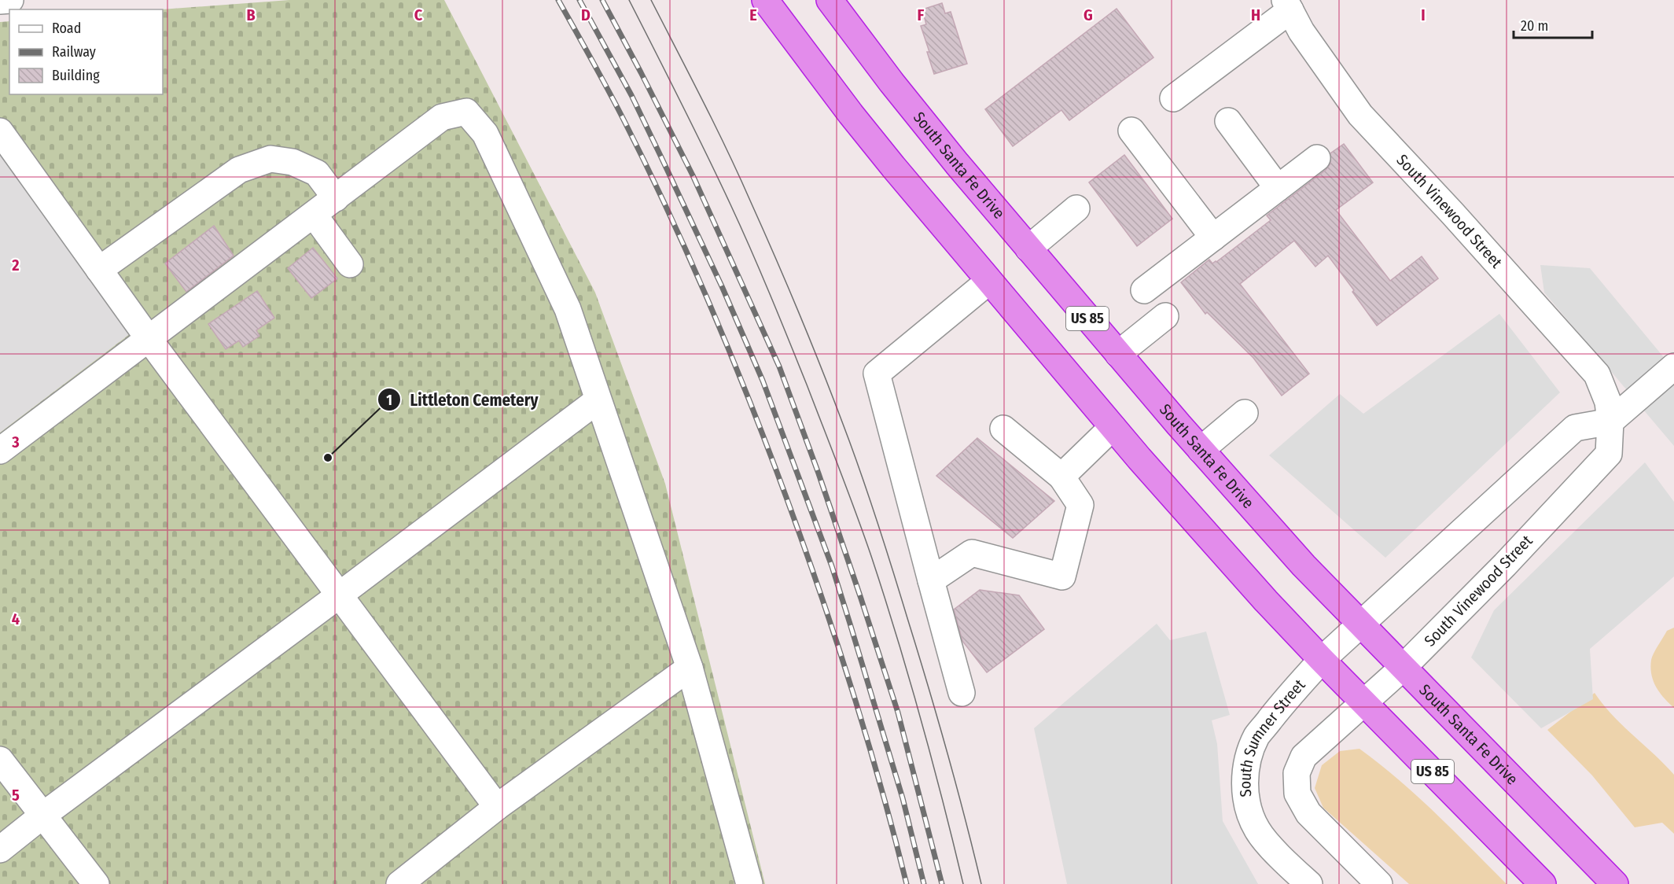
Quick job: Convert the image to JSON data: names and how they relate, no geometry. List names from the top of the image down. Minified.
{"streets":{"highway":["South Santa Fe Drive","US 85"],"street":["South Vinewood Street","South Sumner Street"]},"crossings":[["South Santa Fe Drive","South Vinewood Street"],["South Santa Fe Drive","South Sumner Street"],["South Vinewood Street","South Sumner Street"],["US 85","South Sumner Street"]],"places":["Littleton Cemetery"],"legend":["Road","Railway","Building"],"scale_bar":"20 m","grid":{"columns":["B","C","D","E","F","G","H","I"],"rows":["2","3","4","5"]}}
